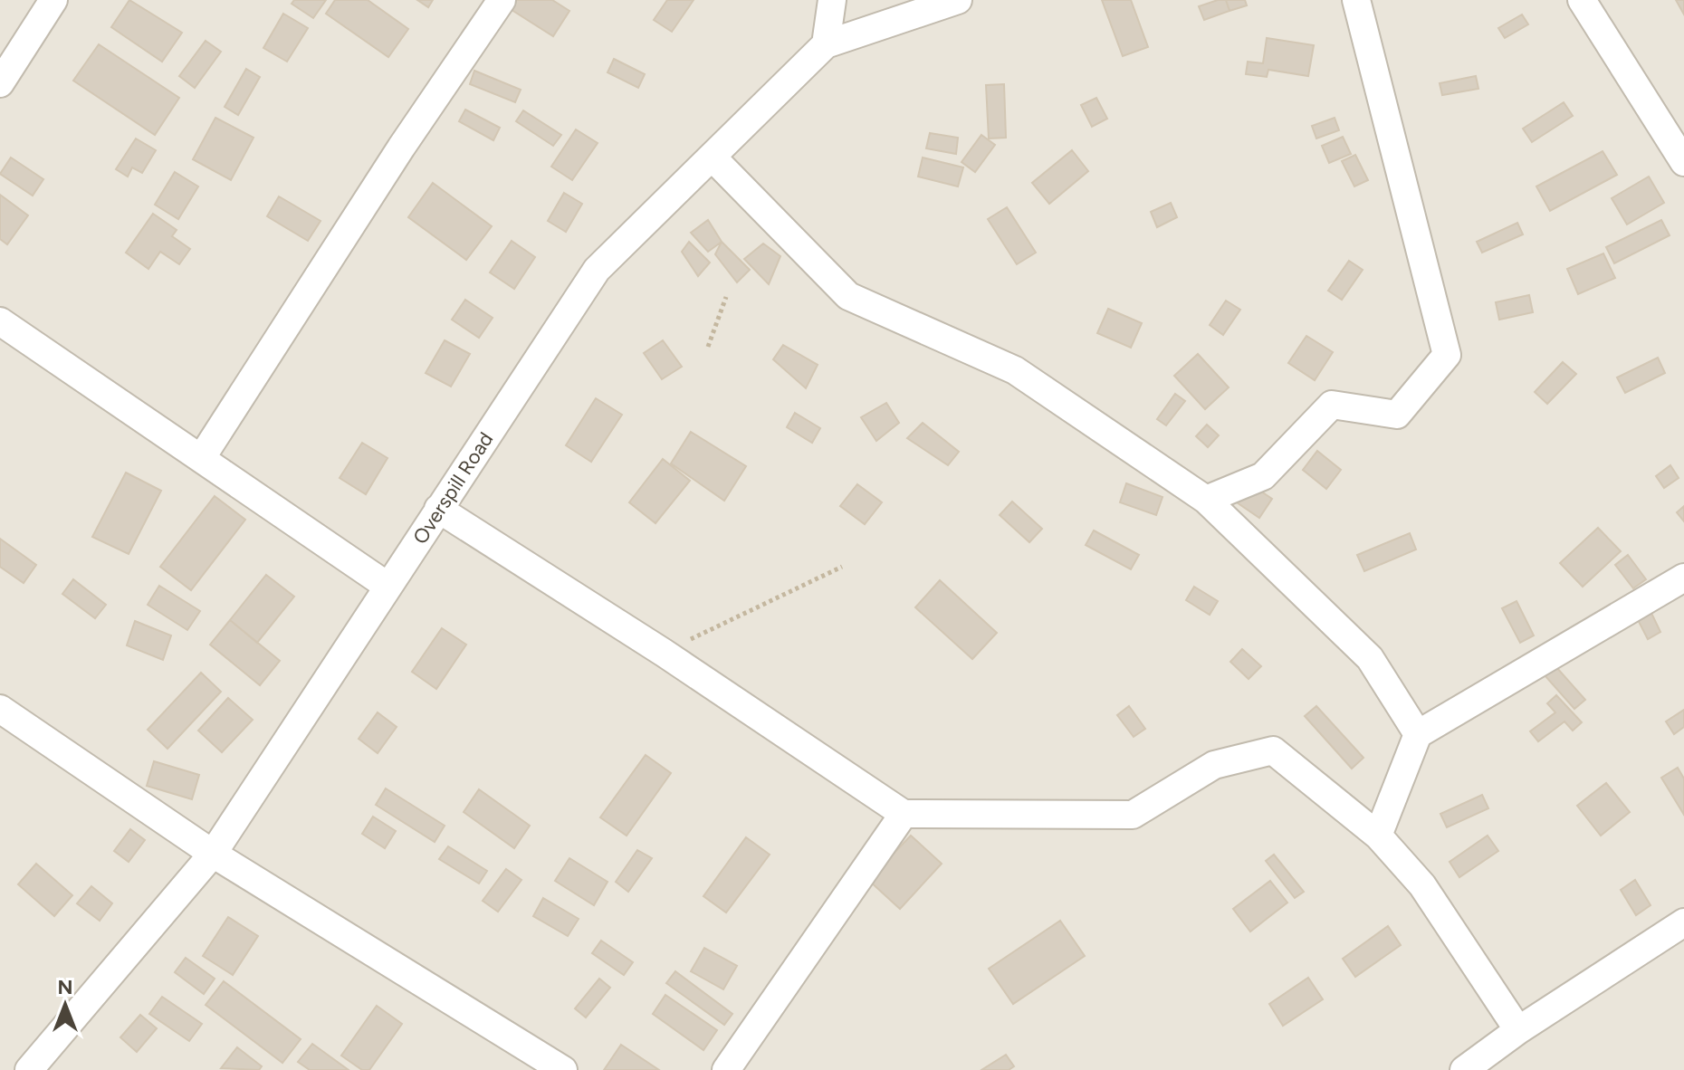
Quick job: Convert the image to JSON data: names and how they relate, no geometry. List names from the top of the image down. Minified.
{"streets":{"street":["Overspill Road"]},"north":"top"}
